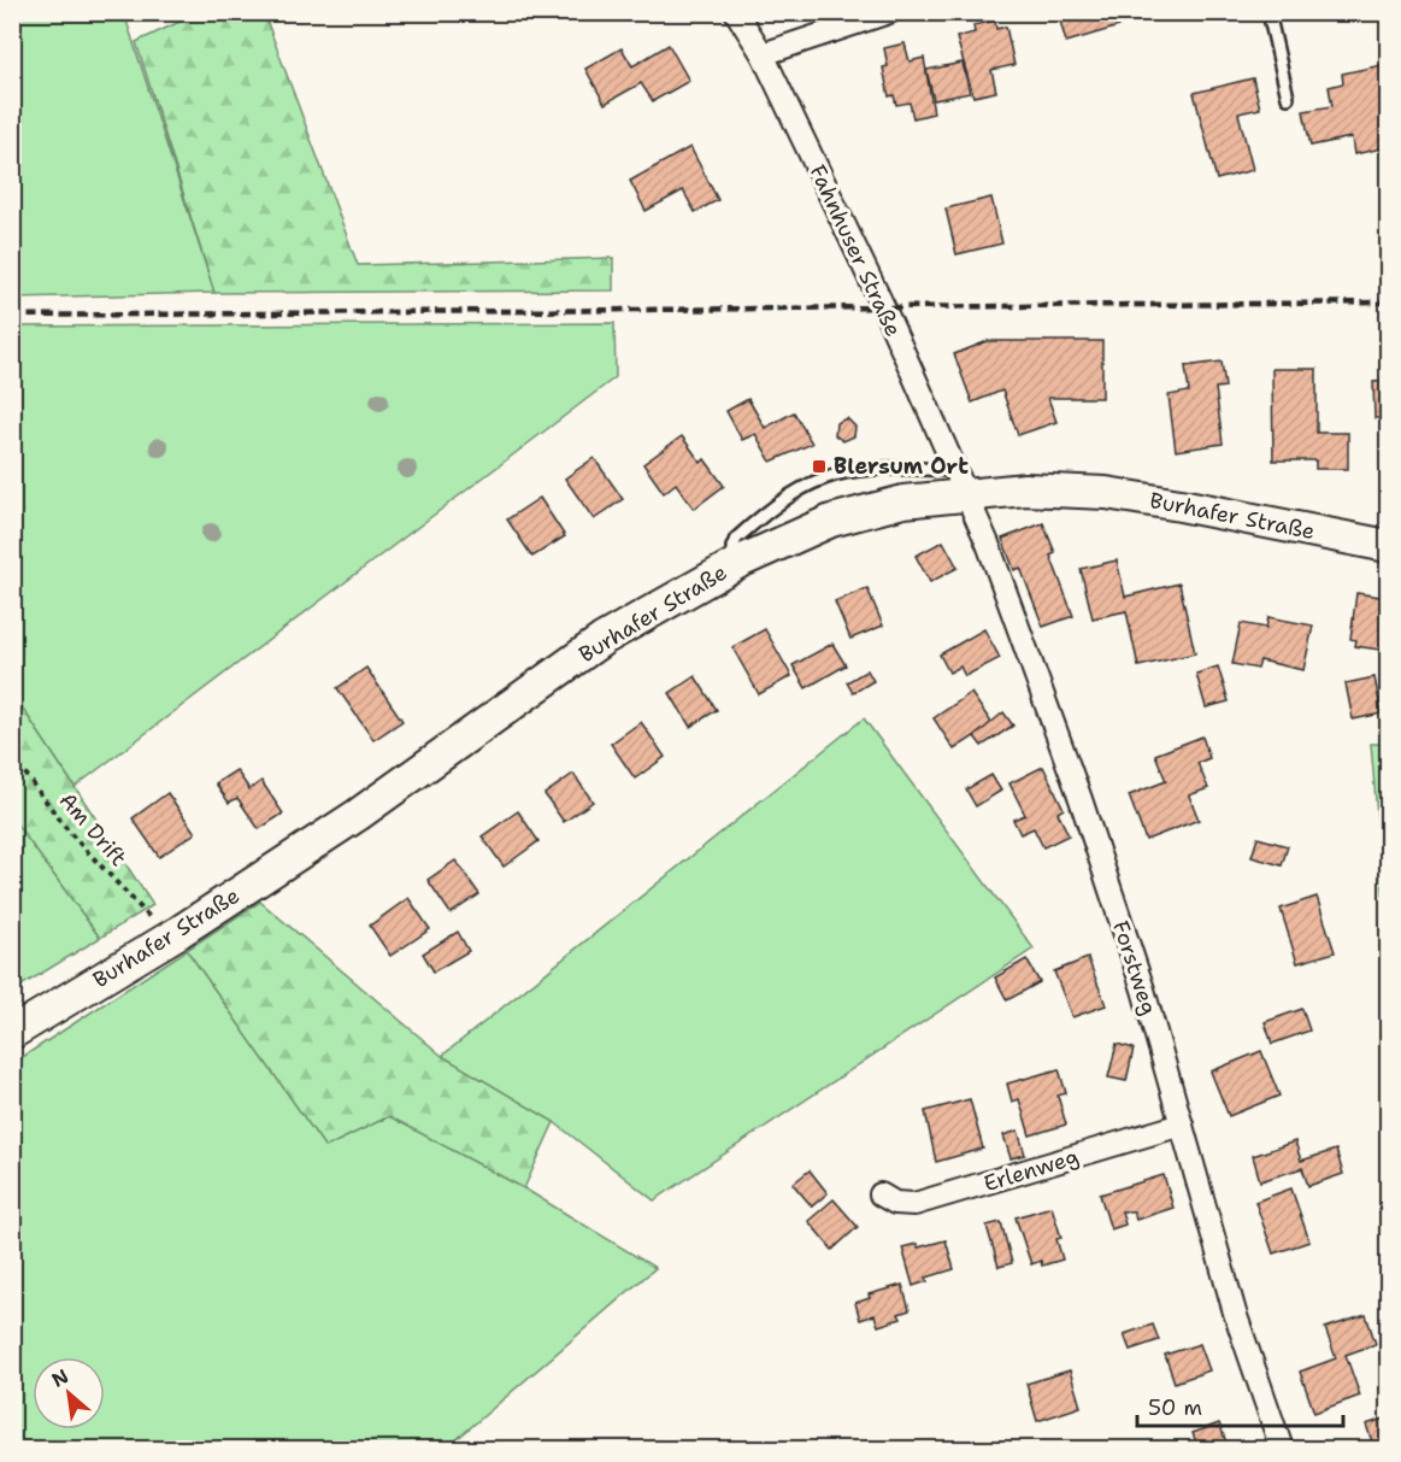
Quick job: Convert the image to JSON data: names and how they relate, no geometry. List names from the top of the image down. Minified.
{"streets":{"main road":["Burhafer Straße"],"street":["Fahnhuser Straße","Forstweg","Erlenweg"],"path":["Am Drift"]},"crossings":[["Fahnhuser Straße","Burhafer Straße"],["Fahnhuser Straße","Forstweg"],["Burhafer Straße","Forstweg"],["Forstweg","Erlenweg"]],"places":{"transit":["Blersum Ort"]},"scale_bar":"50 m","north":"top left"}
